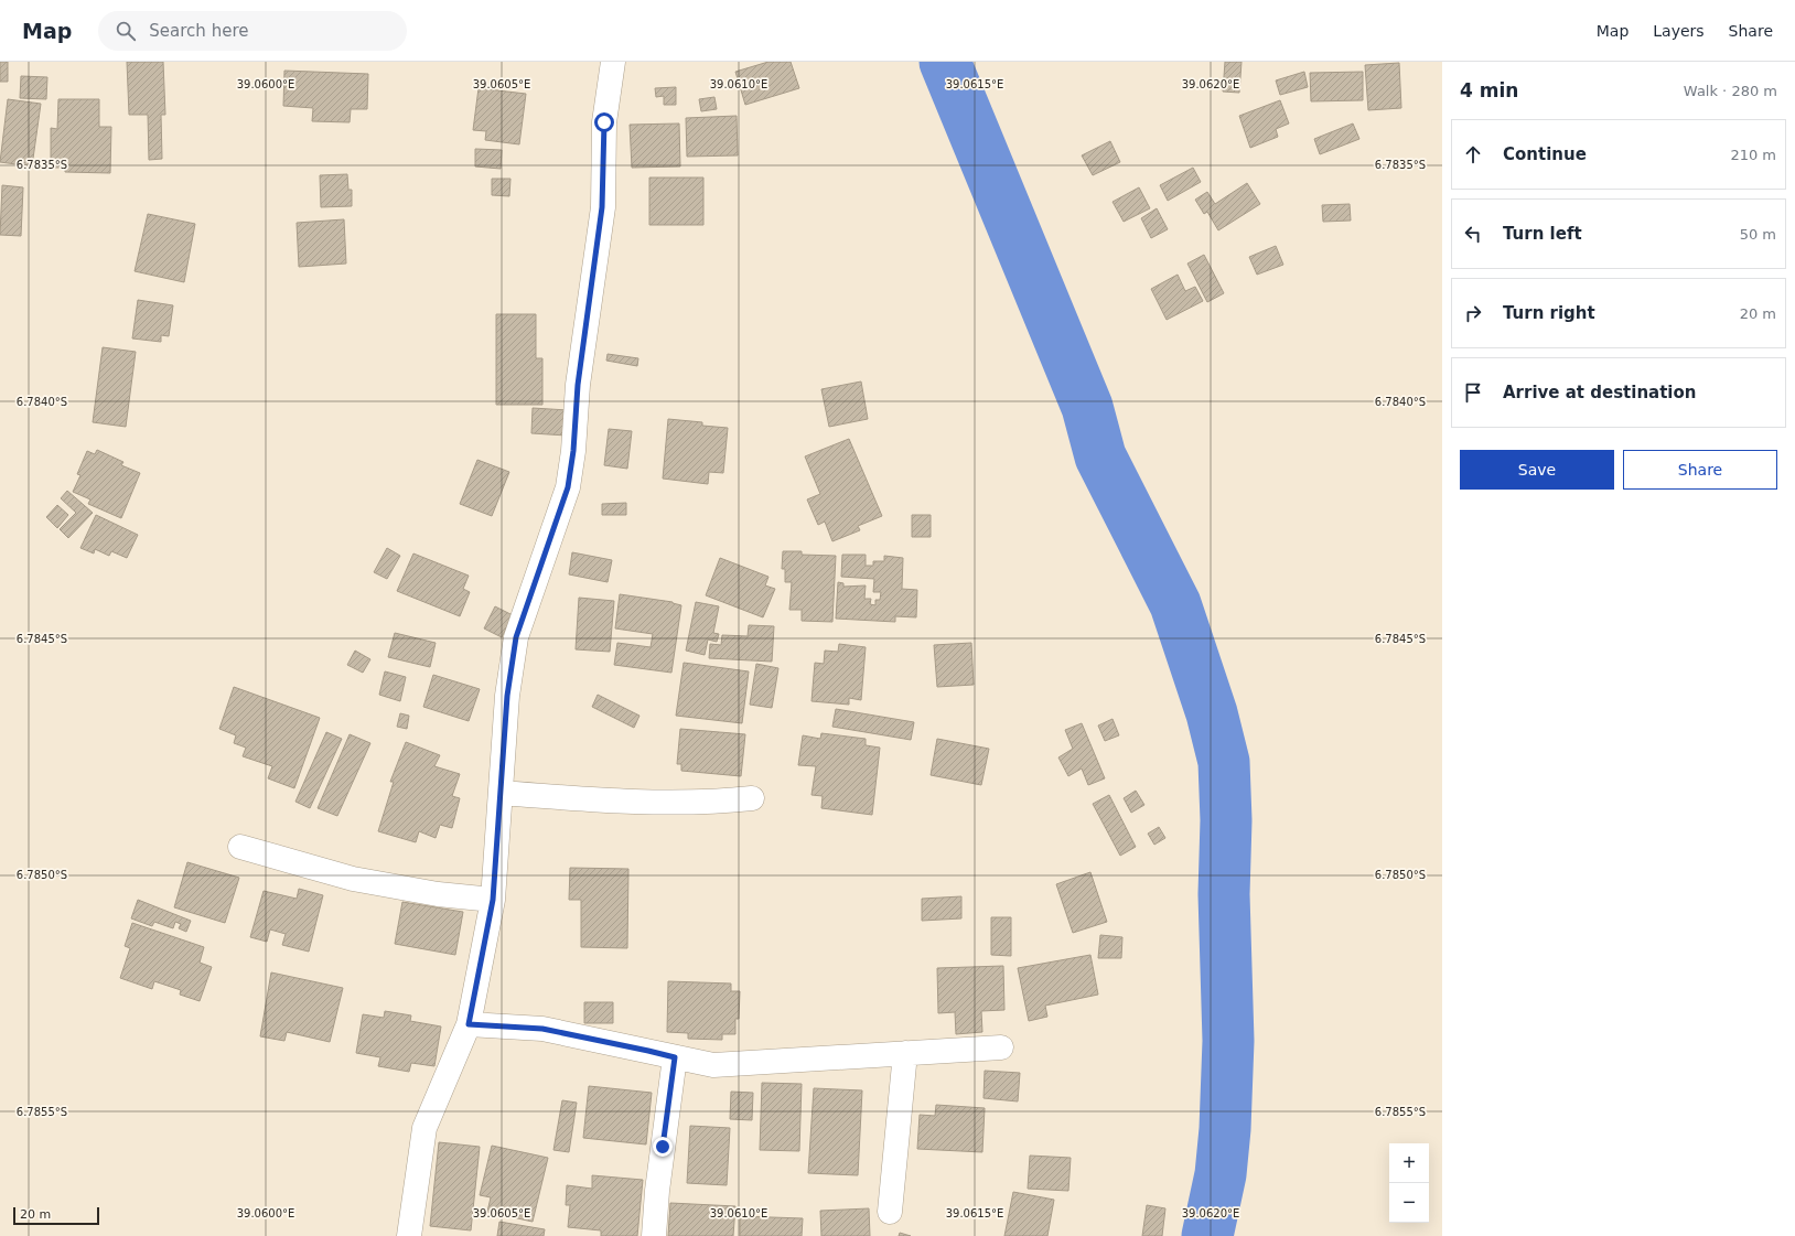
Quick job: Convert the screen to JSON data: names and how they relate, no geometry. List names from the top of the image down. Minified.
{"scale_bar":"20 m","page":{"header":"Map","search":"Search here","nav":["Map","Layers","Share"],"heading":["4 min","Walk · 280 m"],"list":[["Continue","210 m"],["Turn left","50 m"],["Turn right","20 m"],"Arrive at destination"],"buttons":["Save","Share"],"map_buttons":["+","−"],"scale":"20 m"},"coordinates":["39.0600°E","39.0605°E","39.0610°E","39.0615°E","39.0620°E","6.7835°S","6.7840°S","6.7845°S","6.7850°S","6.7855°S"]}
